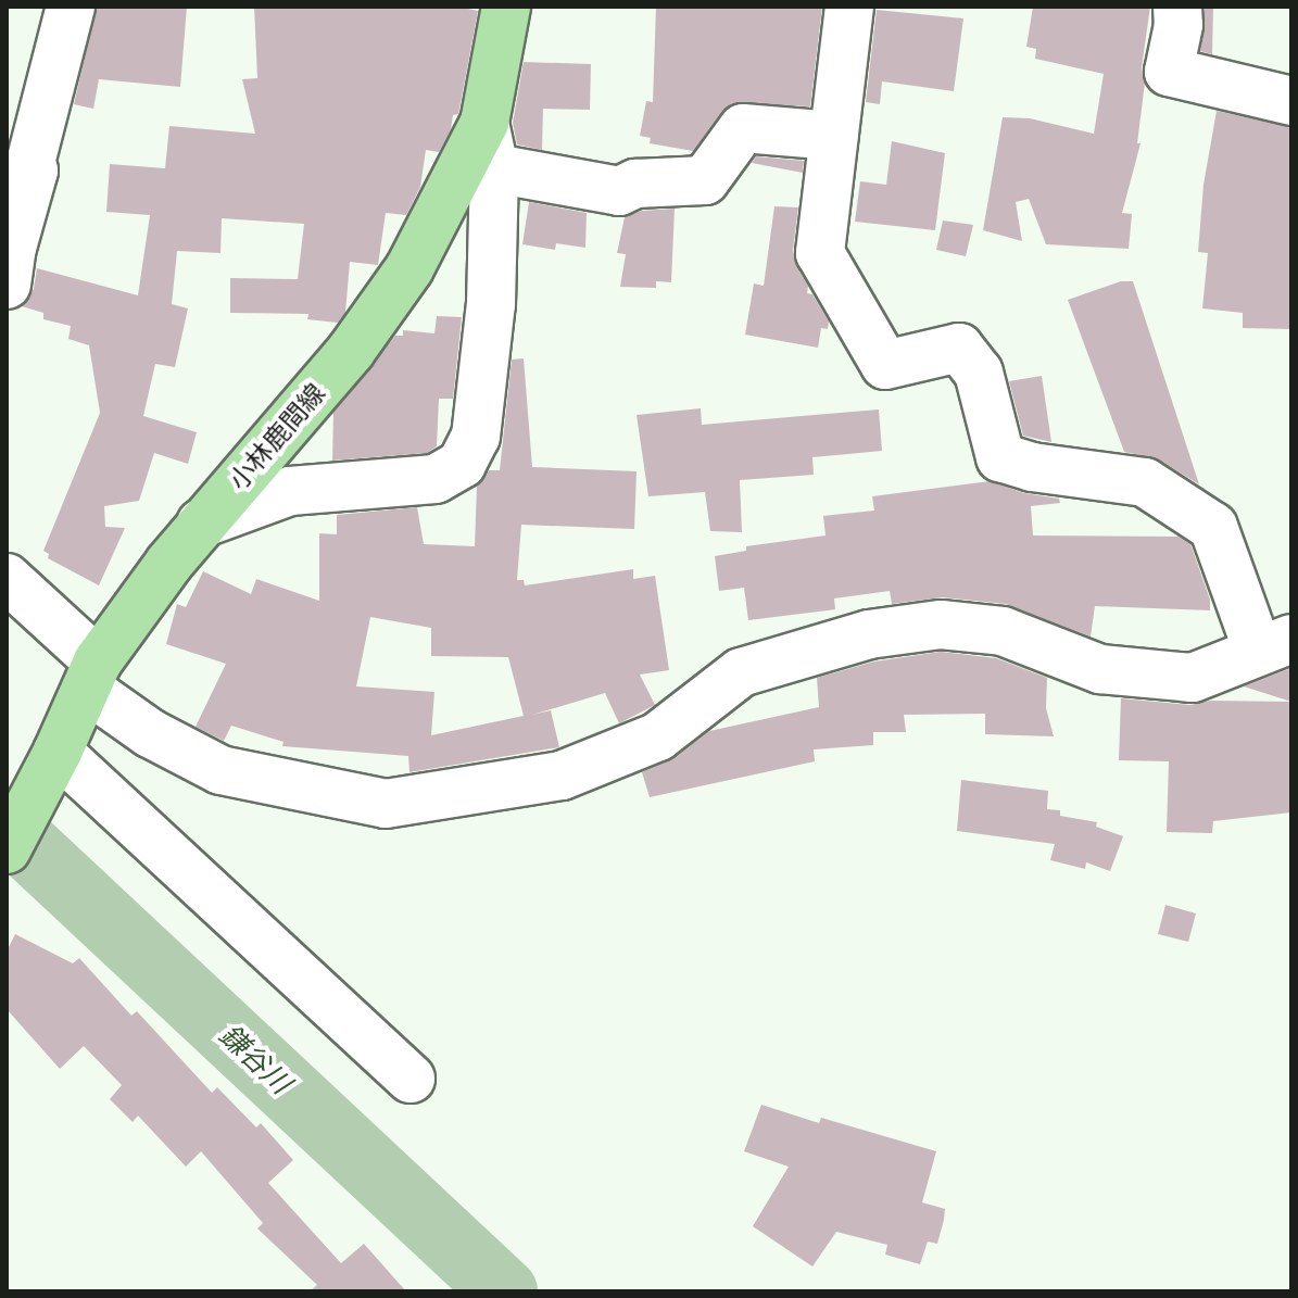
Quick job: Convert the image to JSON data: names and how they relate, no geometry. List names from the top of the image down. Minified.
{"streets":{"main road":["小林鹿間線"]},"water":["鎌谷川"]}
